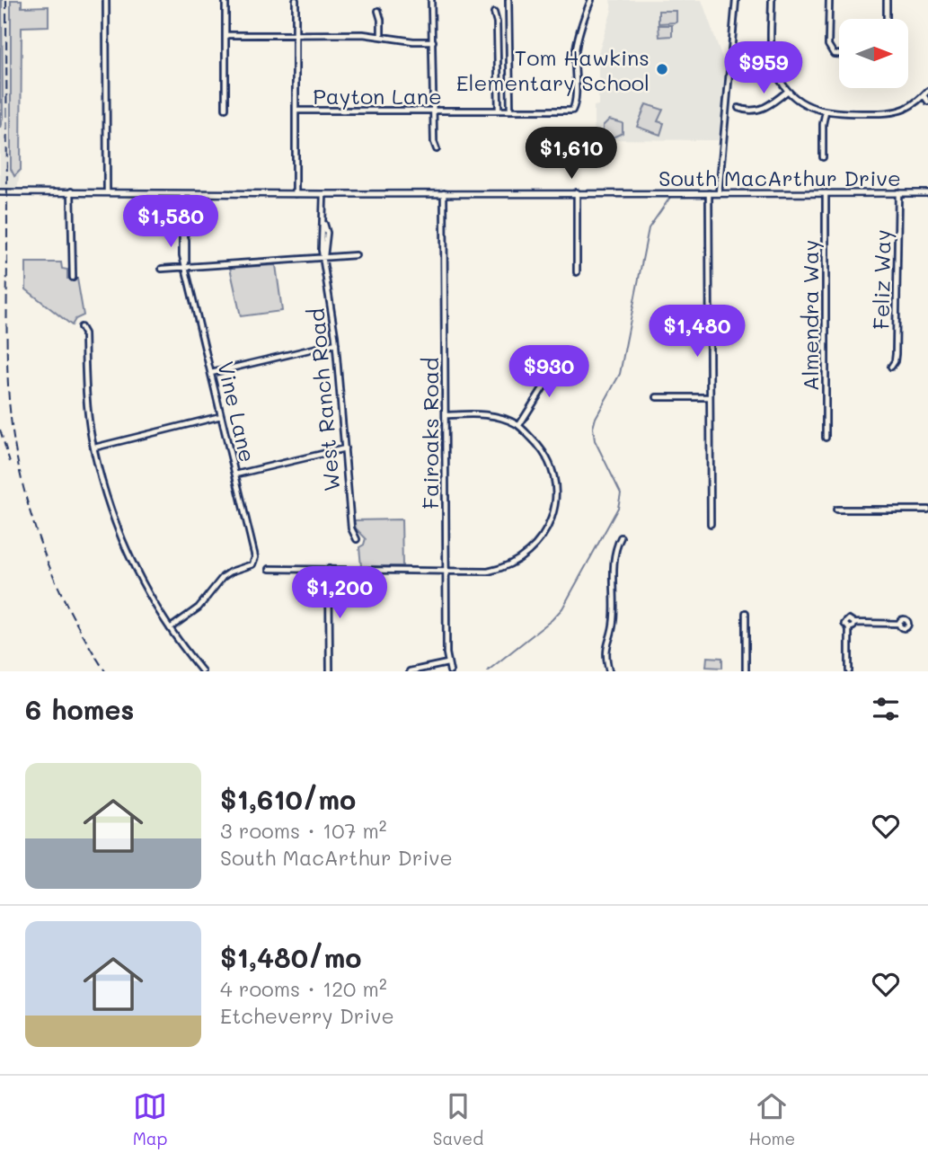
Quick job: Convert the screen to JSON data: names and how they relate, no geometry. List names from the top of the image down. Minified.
{"streets":{"street":["Payton Lane","South MacArthur Drive","Feliz Way","Almendra Way","West Ranch Road","Vine Lane","Fairoaks Road"]},"crossings":[["South MacArthur Drive","Feliz Way"],["South MacArthur Drive","Almendra Way"],["South MacArthur Drive","West Ranch Road"],["South MacArthur Drive","Fairoaks Road"]],"places":["Tom Hawkins Elementary School"],"north":"right","page":{"price":["$959","$1,610","$1,580","$1,480","$930","$1,200"],"heading":"6 homes","list":[{"name":"$1,610/mo","note":"3 rooms · 107 m² · South MacArthur Drive"},{"name":"$1,480/mo","note":"4 rooms · 120 m² · Etcheverry Drive"}],"tabs":["Map","Saved","Home"]}}
